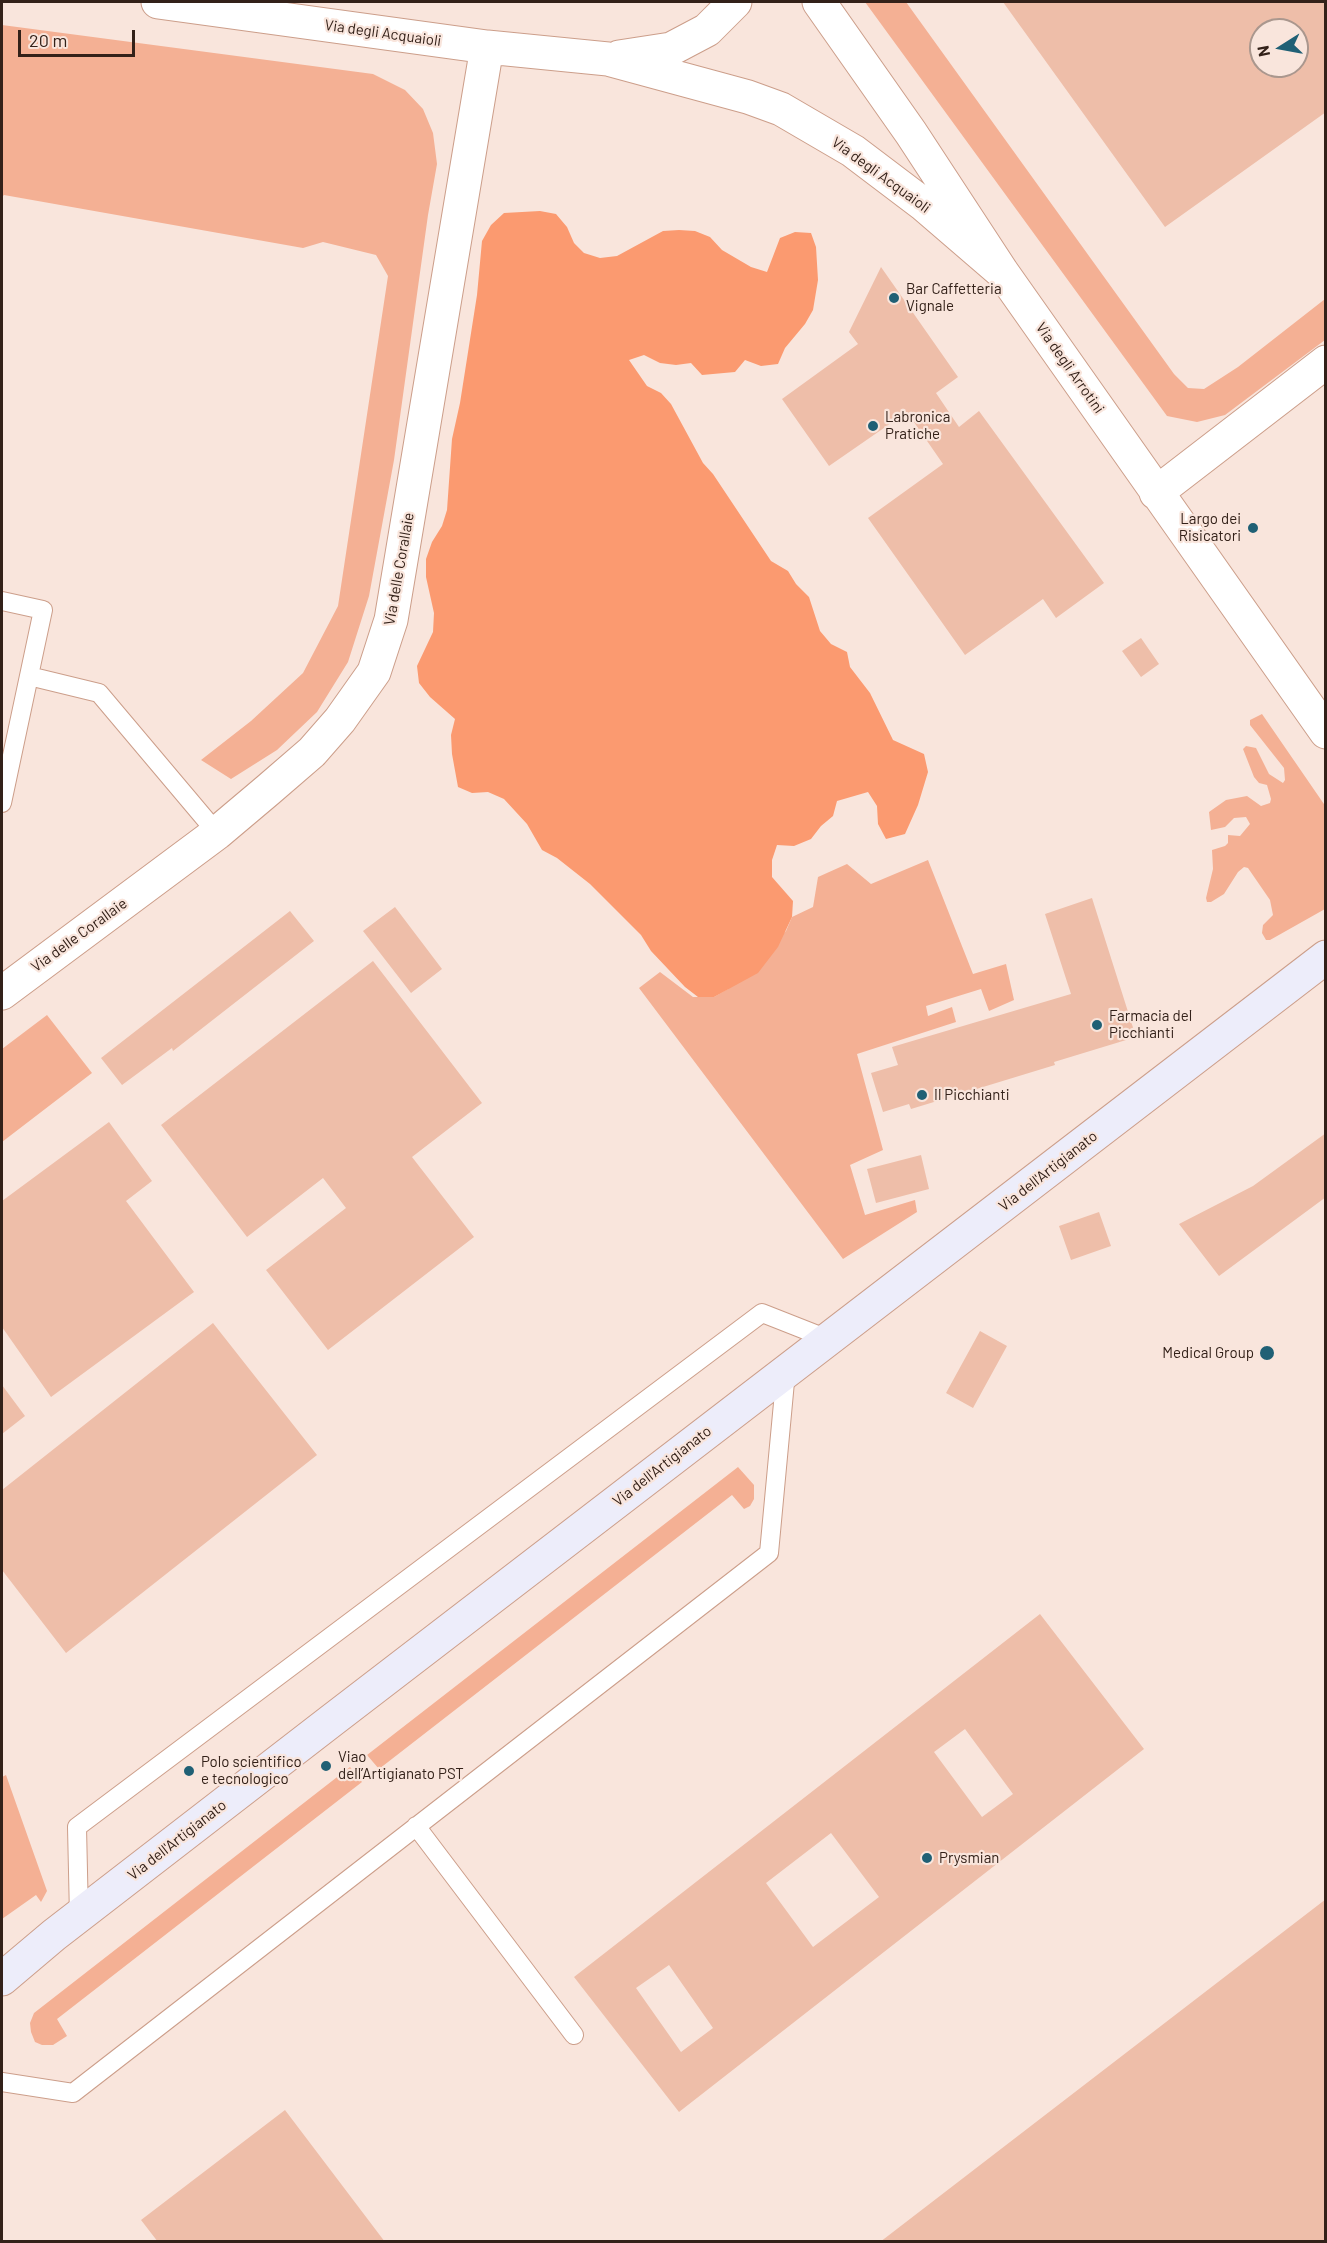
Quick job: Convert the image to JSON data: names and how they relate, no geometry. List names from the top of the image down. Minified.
{"streets":{"street":["Via degli Acquaioli","Via degli Arrotini","Via delle Corallaie","Via dell'Artigianato"]},"crossings":[["Via degli Acquaioli","Via degli Arrotini"],["Via degli Acquaioli","Via delle Corallaie"]],"places":["Bar Caffetteria Vignale","Labronica Pratiche","Largo dei Risicatori","Farmacia del Picchianti","Il Picchianti","Medical Group","Viao dell’Artigianato PST","Polo scientifico e tecnologico","Prysmian"],"scale_bar":"20 m","north":"left"}
